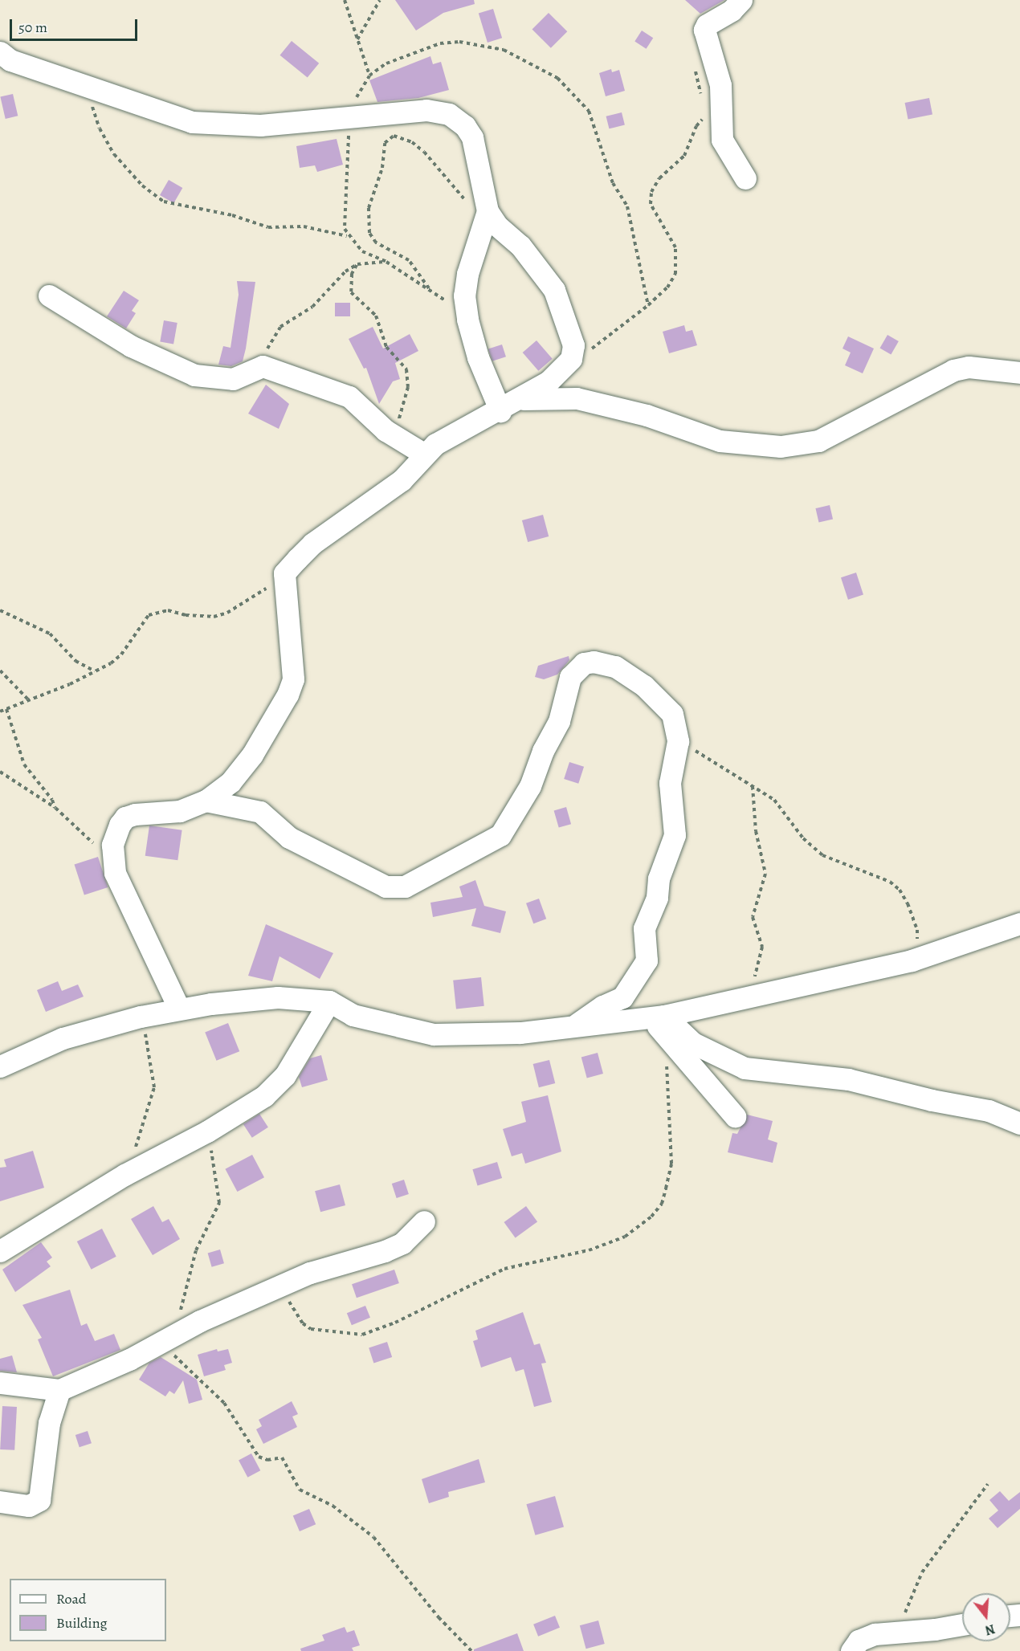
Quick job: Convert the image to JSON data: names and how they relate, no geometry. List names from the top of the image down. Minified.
{"legend":["Road","Building"],"scale_bar":"50 m","north":"bottom"}
